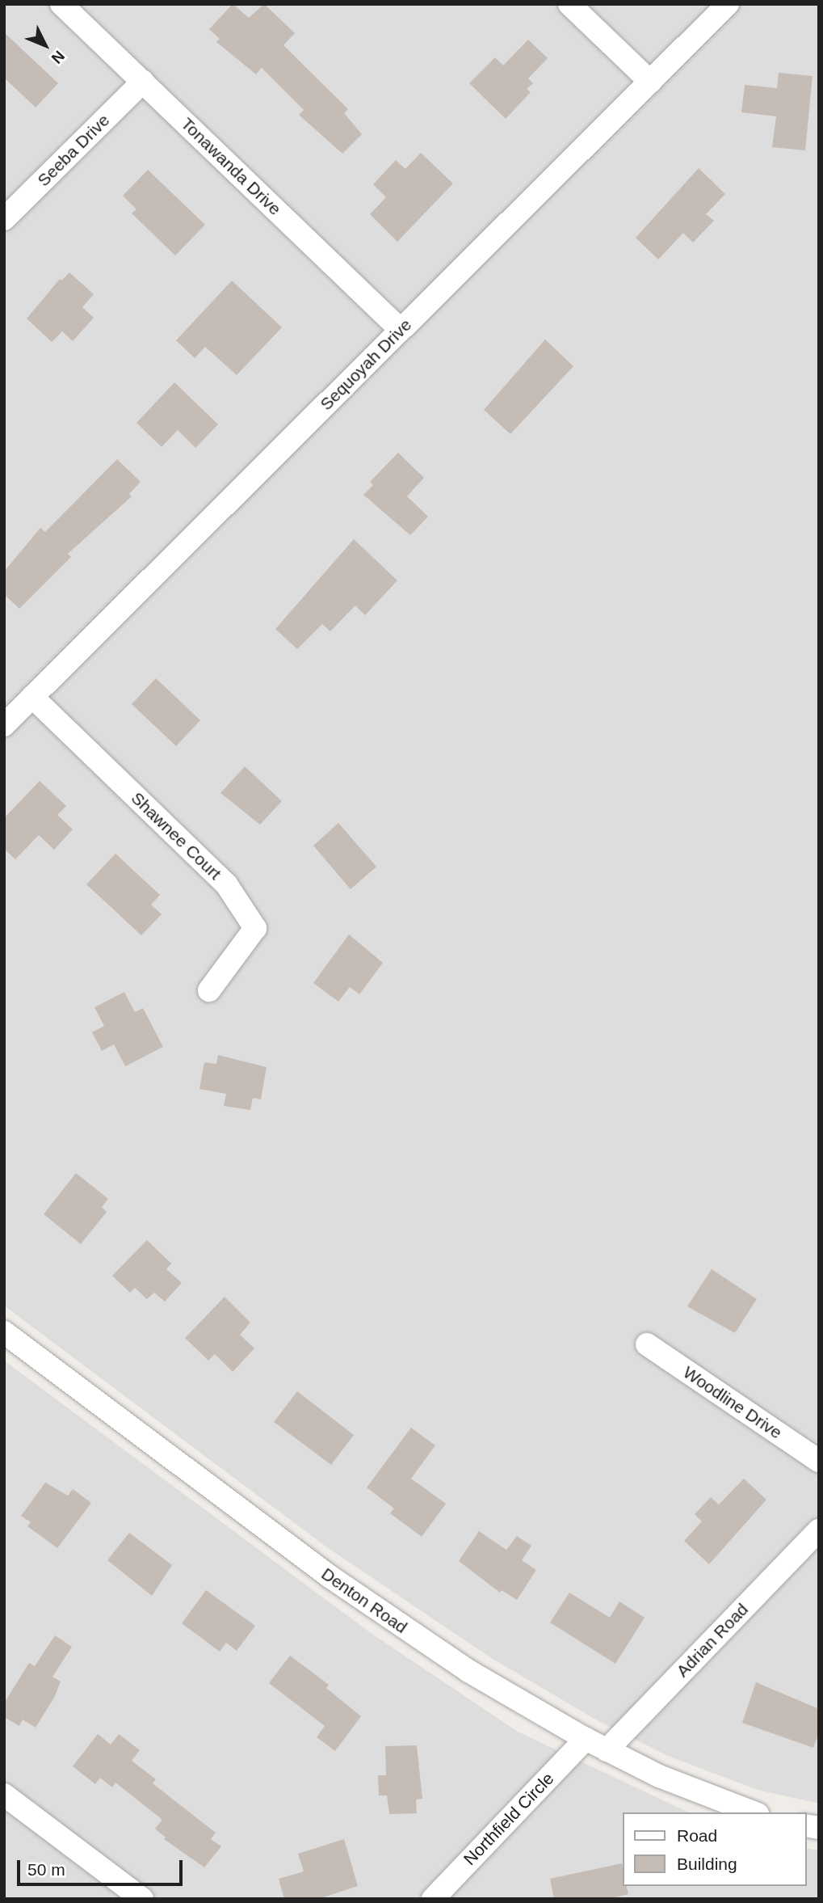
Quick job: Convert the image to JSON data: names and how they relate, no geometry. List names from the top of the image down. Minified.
{"streets":{"street":["Seeba Drive","Tonawanda Drive","Sequoyah Drive","Shawnee Court","Woodline Drive","Denton Road","Adrian Road","Northfield Circle"]},"crossings":[["Seeba Drive","Tonawanda Drive"],["Tonawanda Drive","Sequoyah Drive"],["Sequoyah Drive","Shawnee Court"],["Denton Road","Adrian Road"],["Denton Road","Northfield Circle"]],"legend":["Road","Building"],"scale_bar":"50 m","north":"bottom right"}
